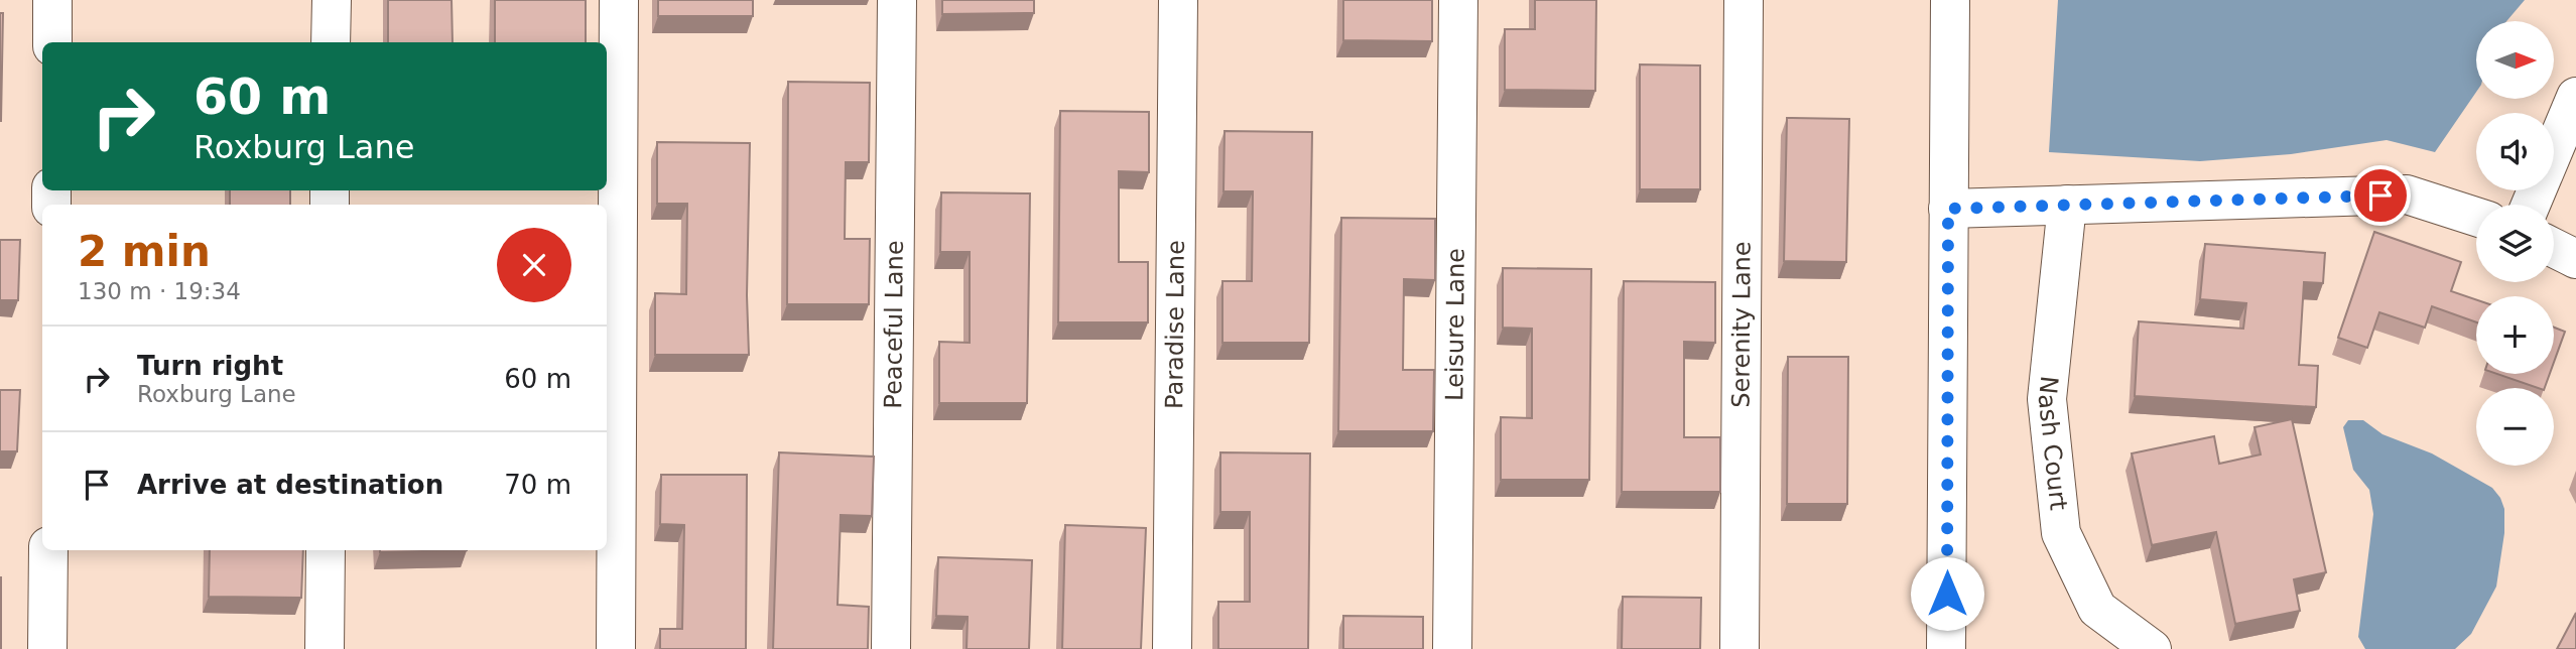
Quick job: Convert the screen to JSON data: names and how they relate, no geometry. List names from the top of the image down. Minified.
{"streets":{"street":["Peaceful Lane","Paradise Lane","Leisure Lane","Serenity Lane","Nash Court"]},"north":"right","page":{"map_buttons":["+","−"],"turn":["60 m","Roxburg Lane"],"heading":["2 min","130 m · 19:34"],"list":[{"name":"Turn right","note":"Roxburg Lane","value":"60 m"},{"name":"Arrive at destination","value":"70 m"}]}}
